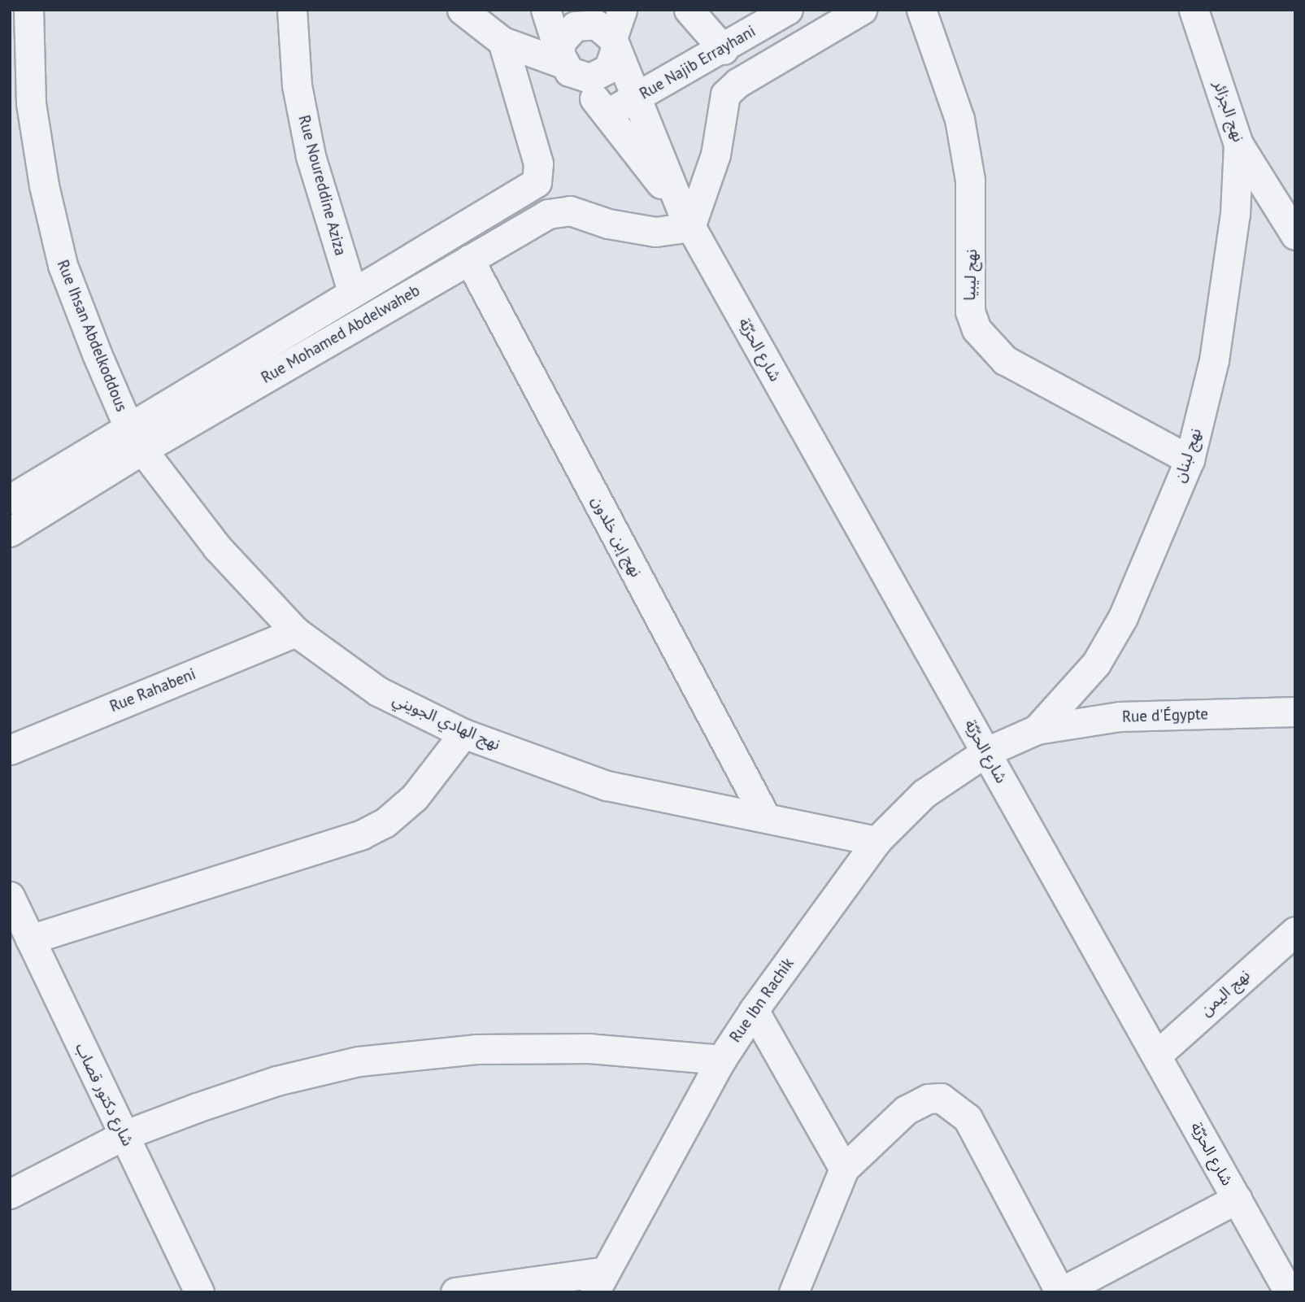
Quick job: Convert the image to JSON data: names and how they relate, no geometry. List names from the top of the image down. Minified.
{"streets":{"street":["Rue Najib Errayhani","نهج الجزائر","Rue Noureddine Aziza","نهج ليبيا","Rue Mohamed Abdelwaheb","Rue Ihsan Abdelkoddous","شارع الحرّيّة","نهج لبنان","نهج إبن خلدون","Rue Rahabeni","Rue d'Égypte","نهج الهادي الجويني","نهج اليمن","Rue Ibn Rachik","شارع دكتور قصاب"]},"crossings":[["نهج الجزائر","نهج لبنان"],["نهج ليبيا","نهج لبنان"],["Rue Mohamed Abdelwaheb","Rue Ihsan Abdelkoddous"],["Rue Mohamed Abdelwaheb","شارع الحرّيّة"],["Rue Mohamed Abdelwaheb","نهج إبن خلدون"],["Rue Mohamed Abdelwaheb","نهج الهادي الجويني"],["Rue Ihsan Abdelkoddous","نهج الهادي الجويني"],["شارع الحرّيّة","نهج اليمن"],["شارع الحرّيّة","Rue Ibn Rachik"],["نهج لبنان","Rue d'Égypte"],["نهج لبنان","Rue Ibn Rachik"],["نهج إبن خلدون","نهج الهادي الجويني"],["Rue Rahabeni","نهج الهادي الجويني"],["Rue d'Égypte","Rue Ibn Rachik"],["نهج الهادي الجويني","Rue Ibn Rachik"]]}
